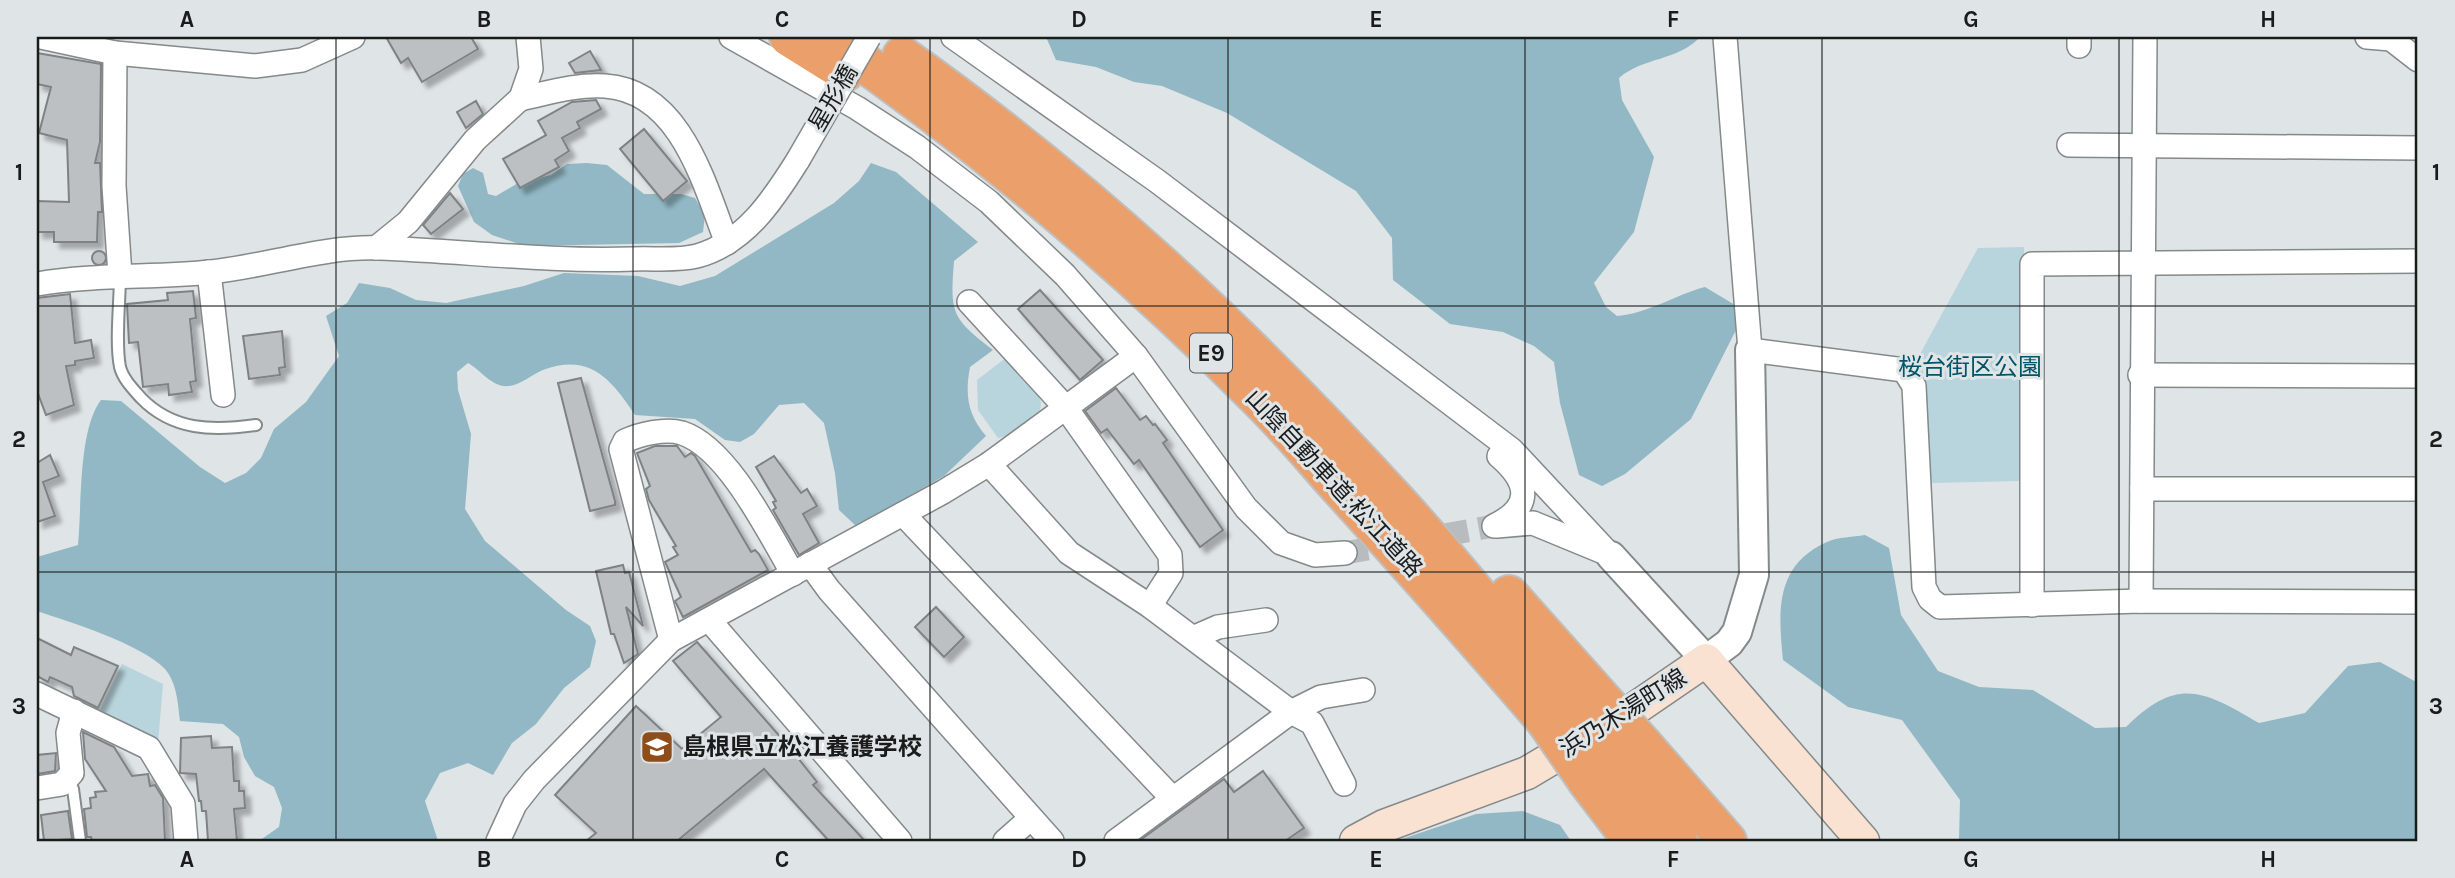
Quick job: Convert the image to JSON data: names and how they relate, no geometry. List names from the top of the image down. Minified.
{"streets":{"highway":["E9","山陰自動車道;松江道路"],"main road":["浜乃木湯町線"],"street":["星形橋"]},"parks":["桜台街区公園"],"places":{"school or university":["島根県立松江養護学校"]},"grid":{"columns":["A","B","C","D","E","F","G","H"],"rows":["1","2","3"]}}
